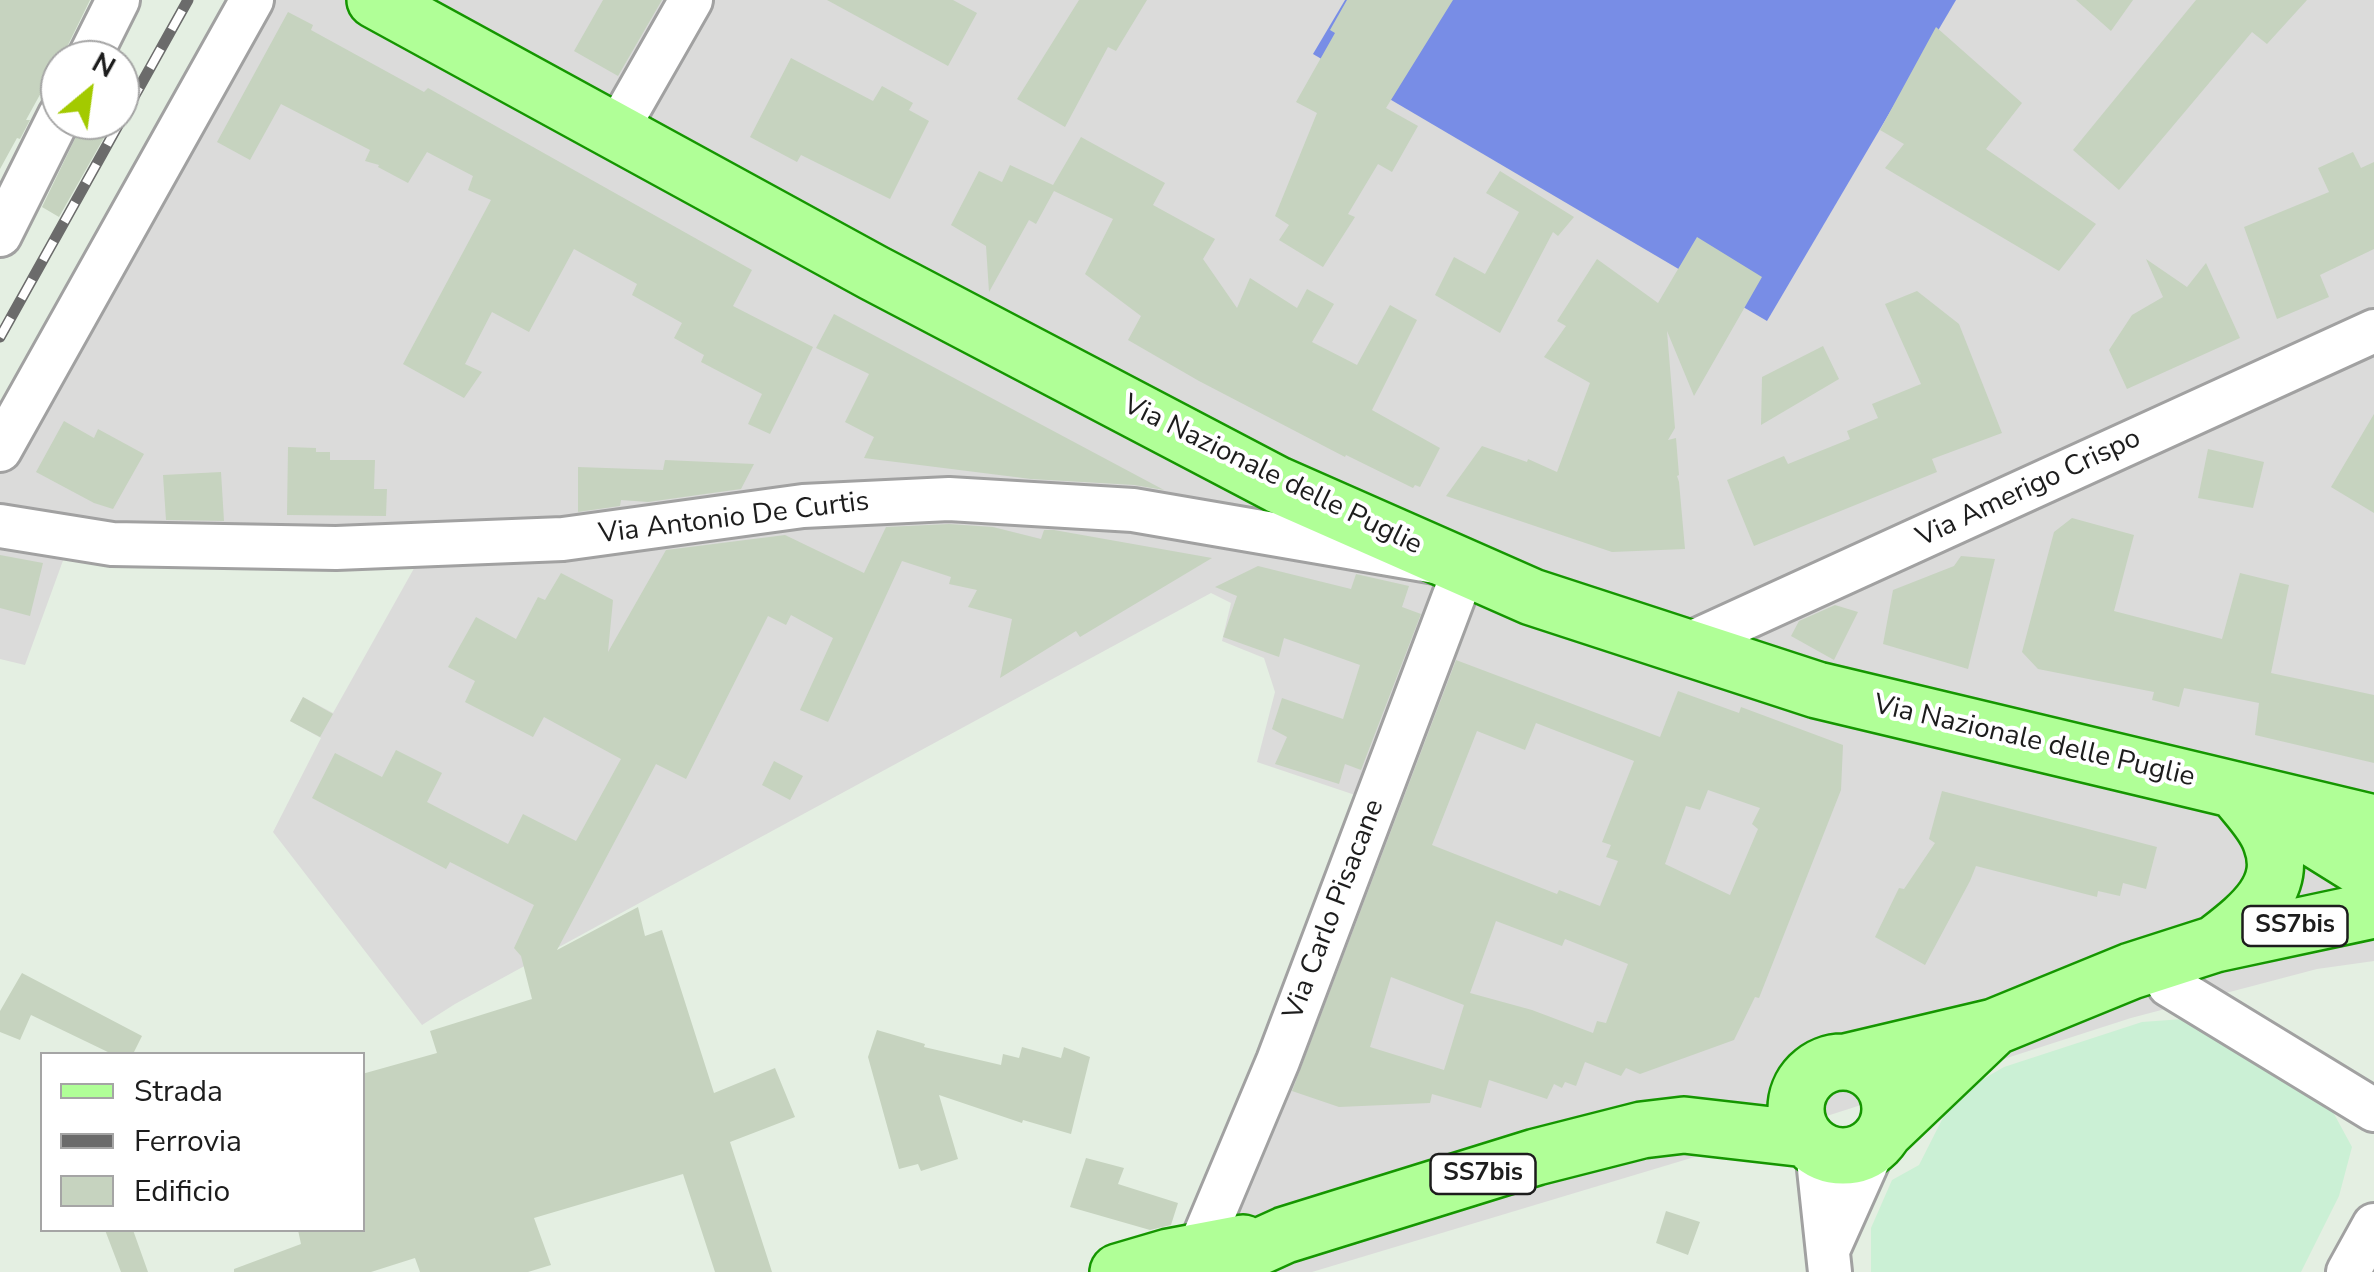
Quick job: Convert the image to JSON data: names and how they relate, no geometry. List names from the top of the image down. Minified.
{"streets":{"main road":["Via Nazionale delle Puglie","SS7bis"],"street":["Via Amerigo Crispo","Via Antonio De Curtis","Via Carlo Pisacane"]},"crossings":[["Via Nazionale delle Puglie","Via Amerigo Crispo"],["Via Nazionale delle Puglie","Via Antonio De Curtis"],["Via Nazionale delle Puglie","Via Carlo Pisacane"],["Via Antonio De Curtis","Via Carlo Pisacane"],["Via Carlo Pisacane","SS7bis"]],"legend":["Strada","Ferrovia","Edificio"],"north":"top right"}
